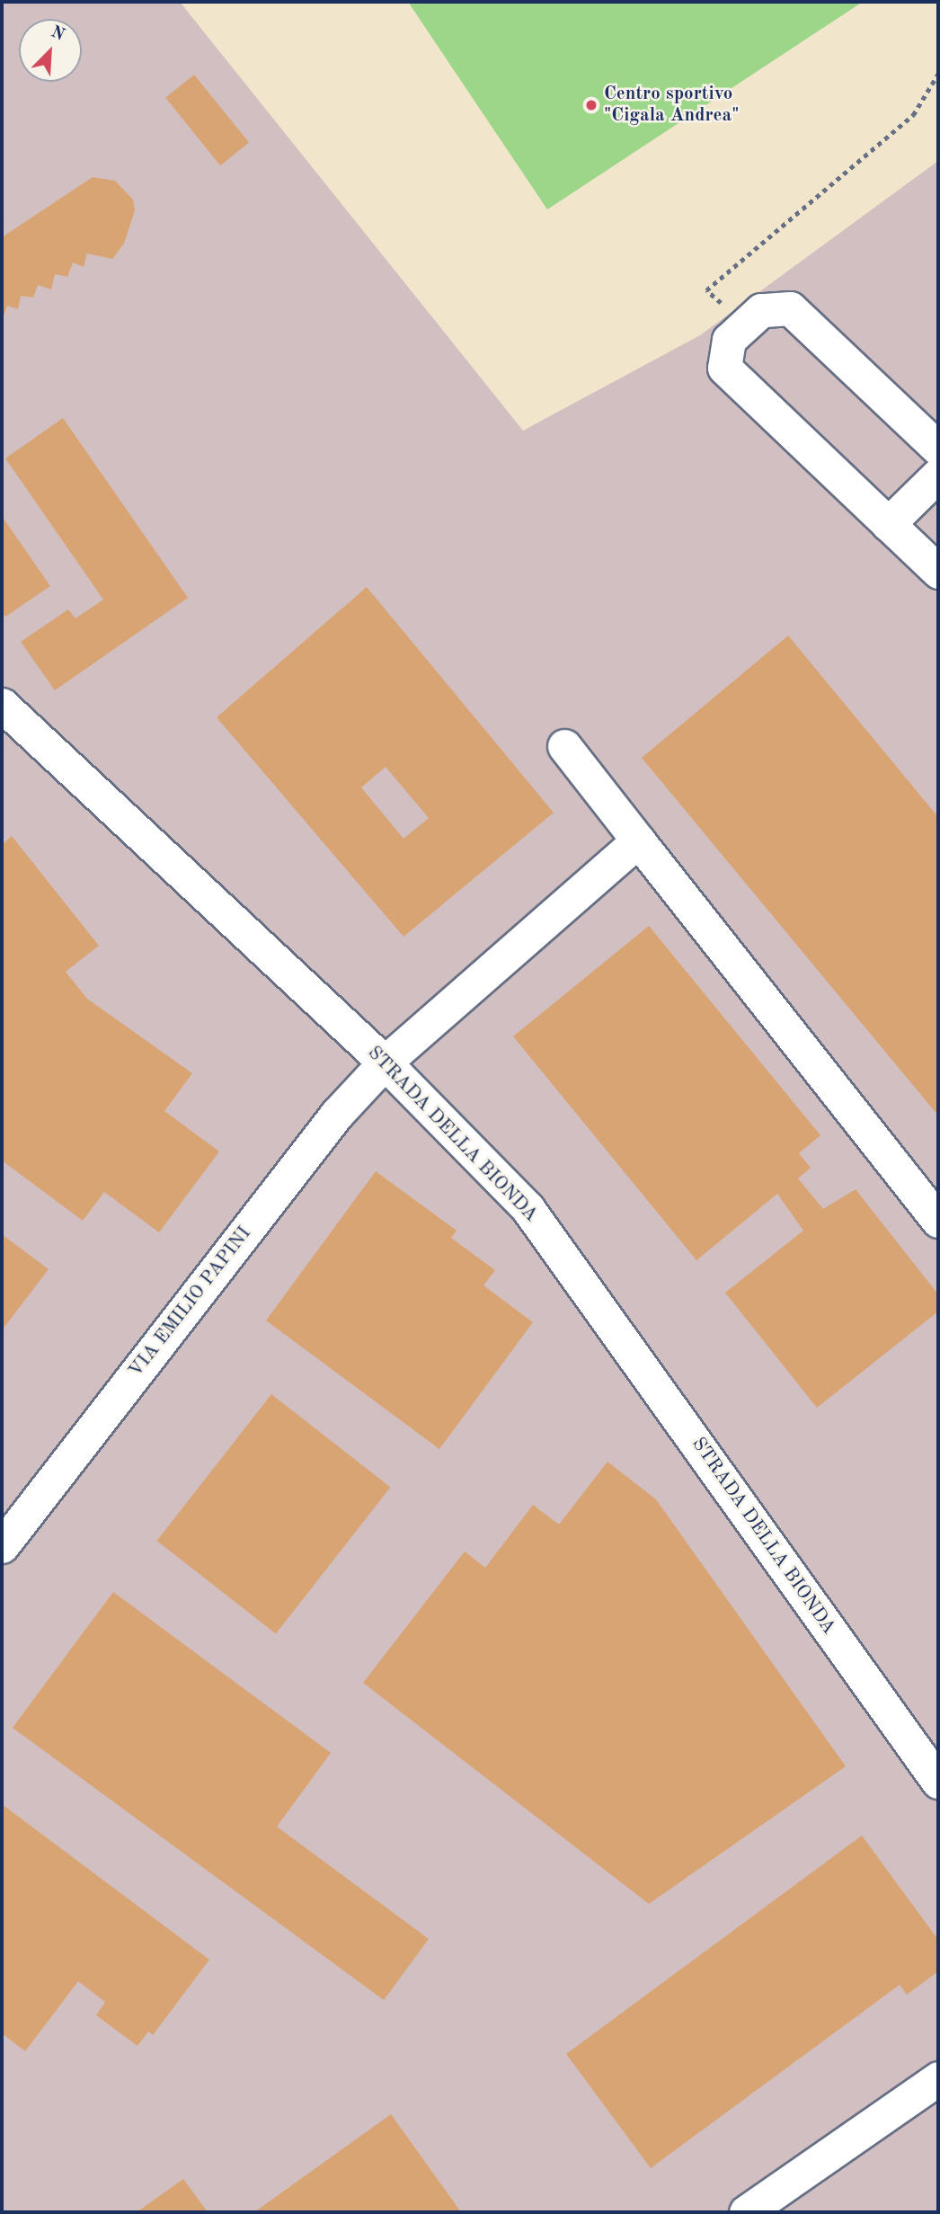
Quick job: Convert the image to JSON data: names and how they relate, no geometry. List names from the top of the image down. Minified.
{"streets":{"street":["STRADA DELLA BIONDA","VIA EMILIO PAPINI"]},"crossings":[["STRADA DELLA BIONDA","VIA EMILIO PAPINI"]],"places":["Centro sportivo \"Cigala Andrea\""],"north":"top right"}
